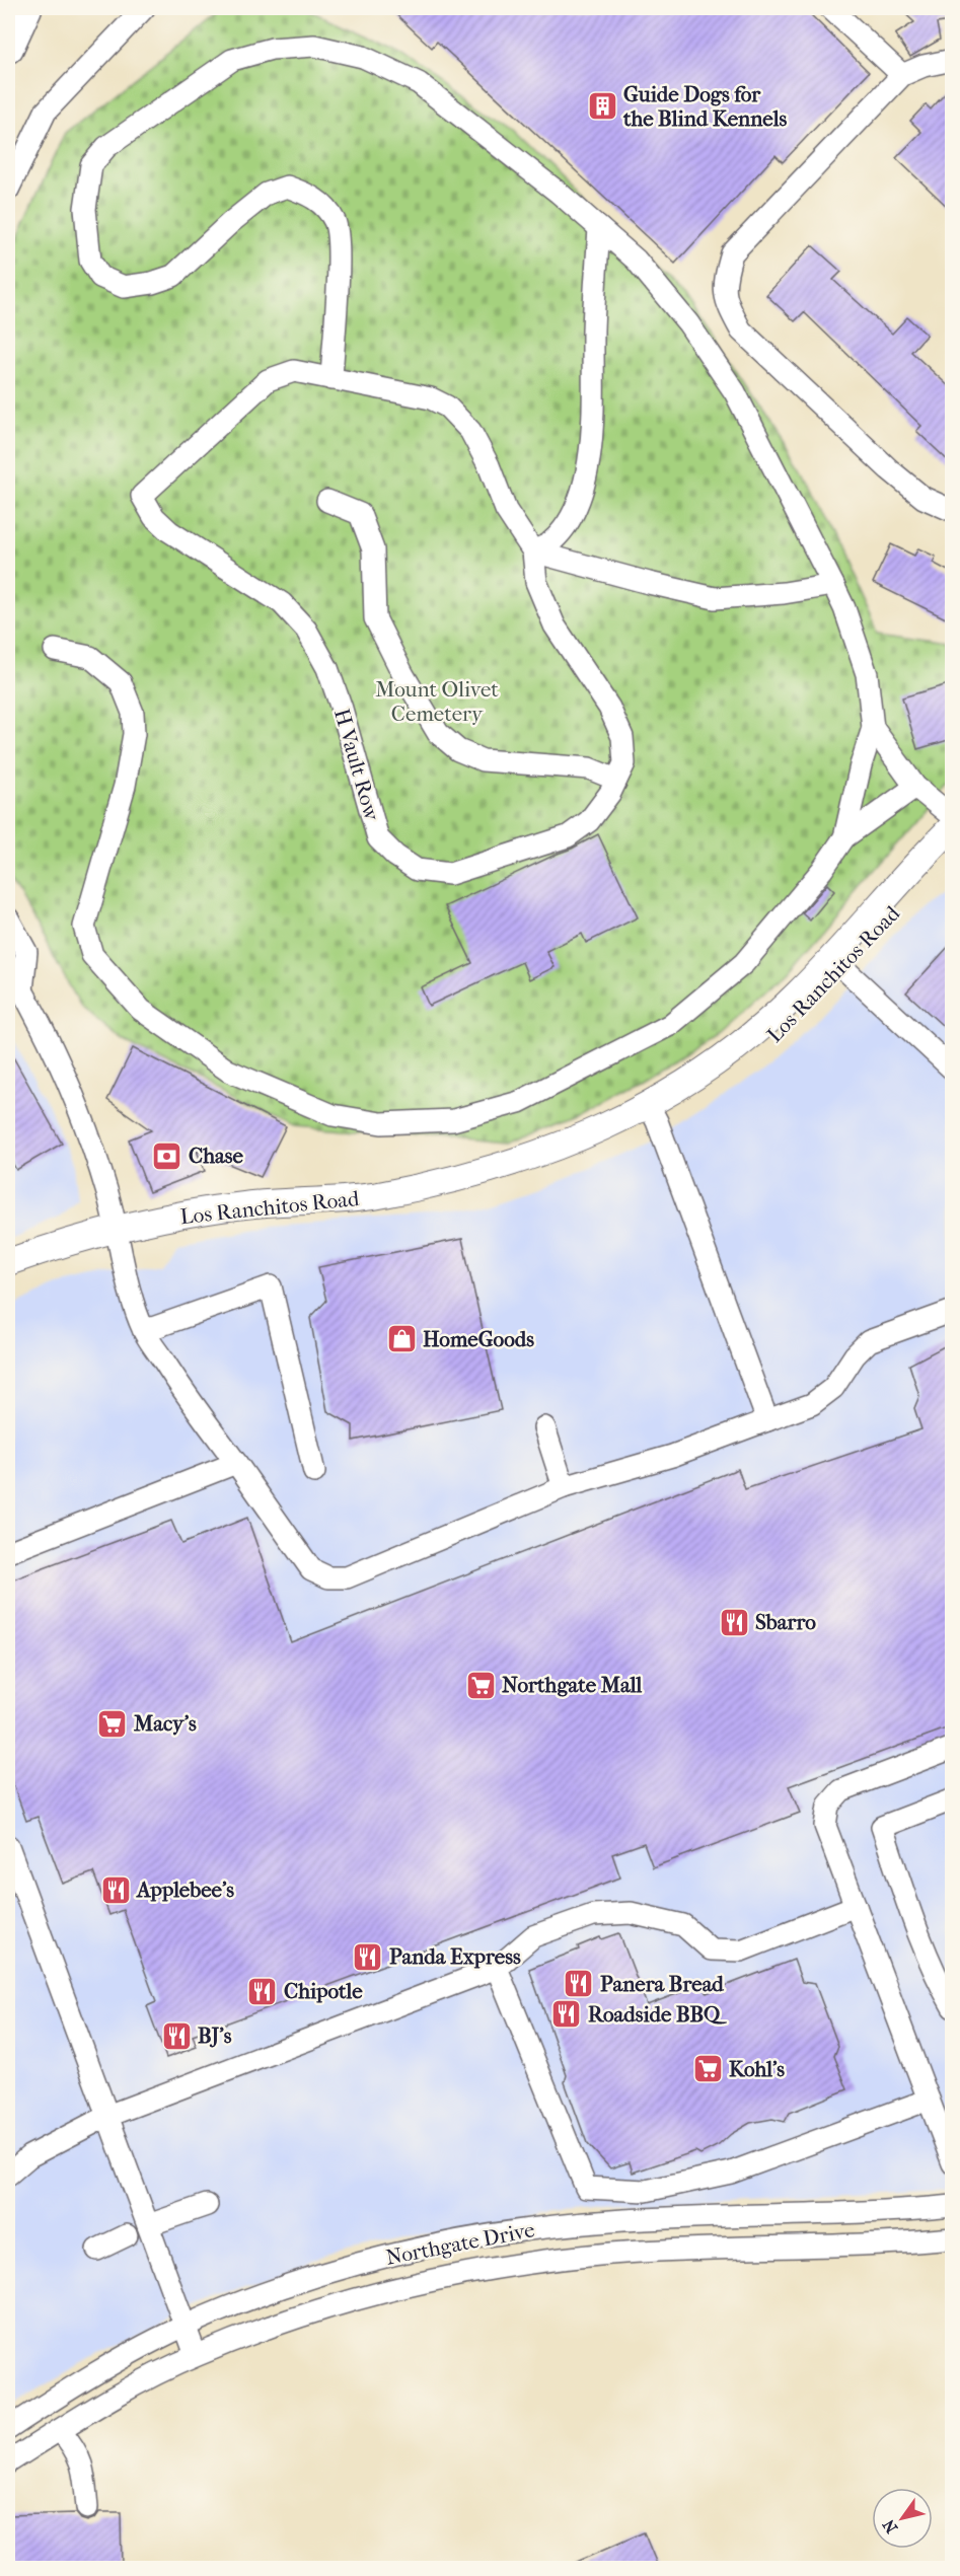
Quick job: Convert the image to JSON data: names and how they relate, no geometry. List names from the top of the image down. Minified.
{"streets":{"main road":["Los Ranchitos Road"],"street":["H Vault Row","Northgate Drive"]},"parks":["Mount Olivet Cemetery"],"places":{"building":["Guide Dogs for the Blind Kennels"],"bank":["Chase"],"shop":["HomeGoods"],"restaurant":["Sbarro","Applebee's","Panda Express","Panera Bread","Chipotle","Roadside BBQ","BJ's"],"supermarket":["Northgate Mall","Macy's","Kohl's"]},"north":"bottom left"}
